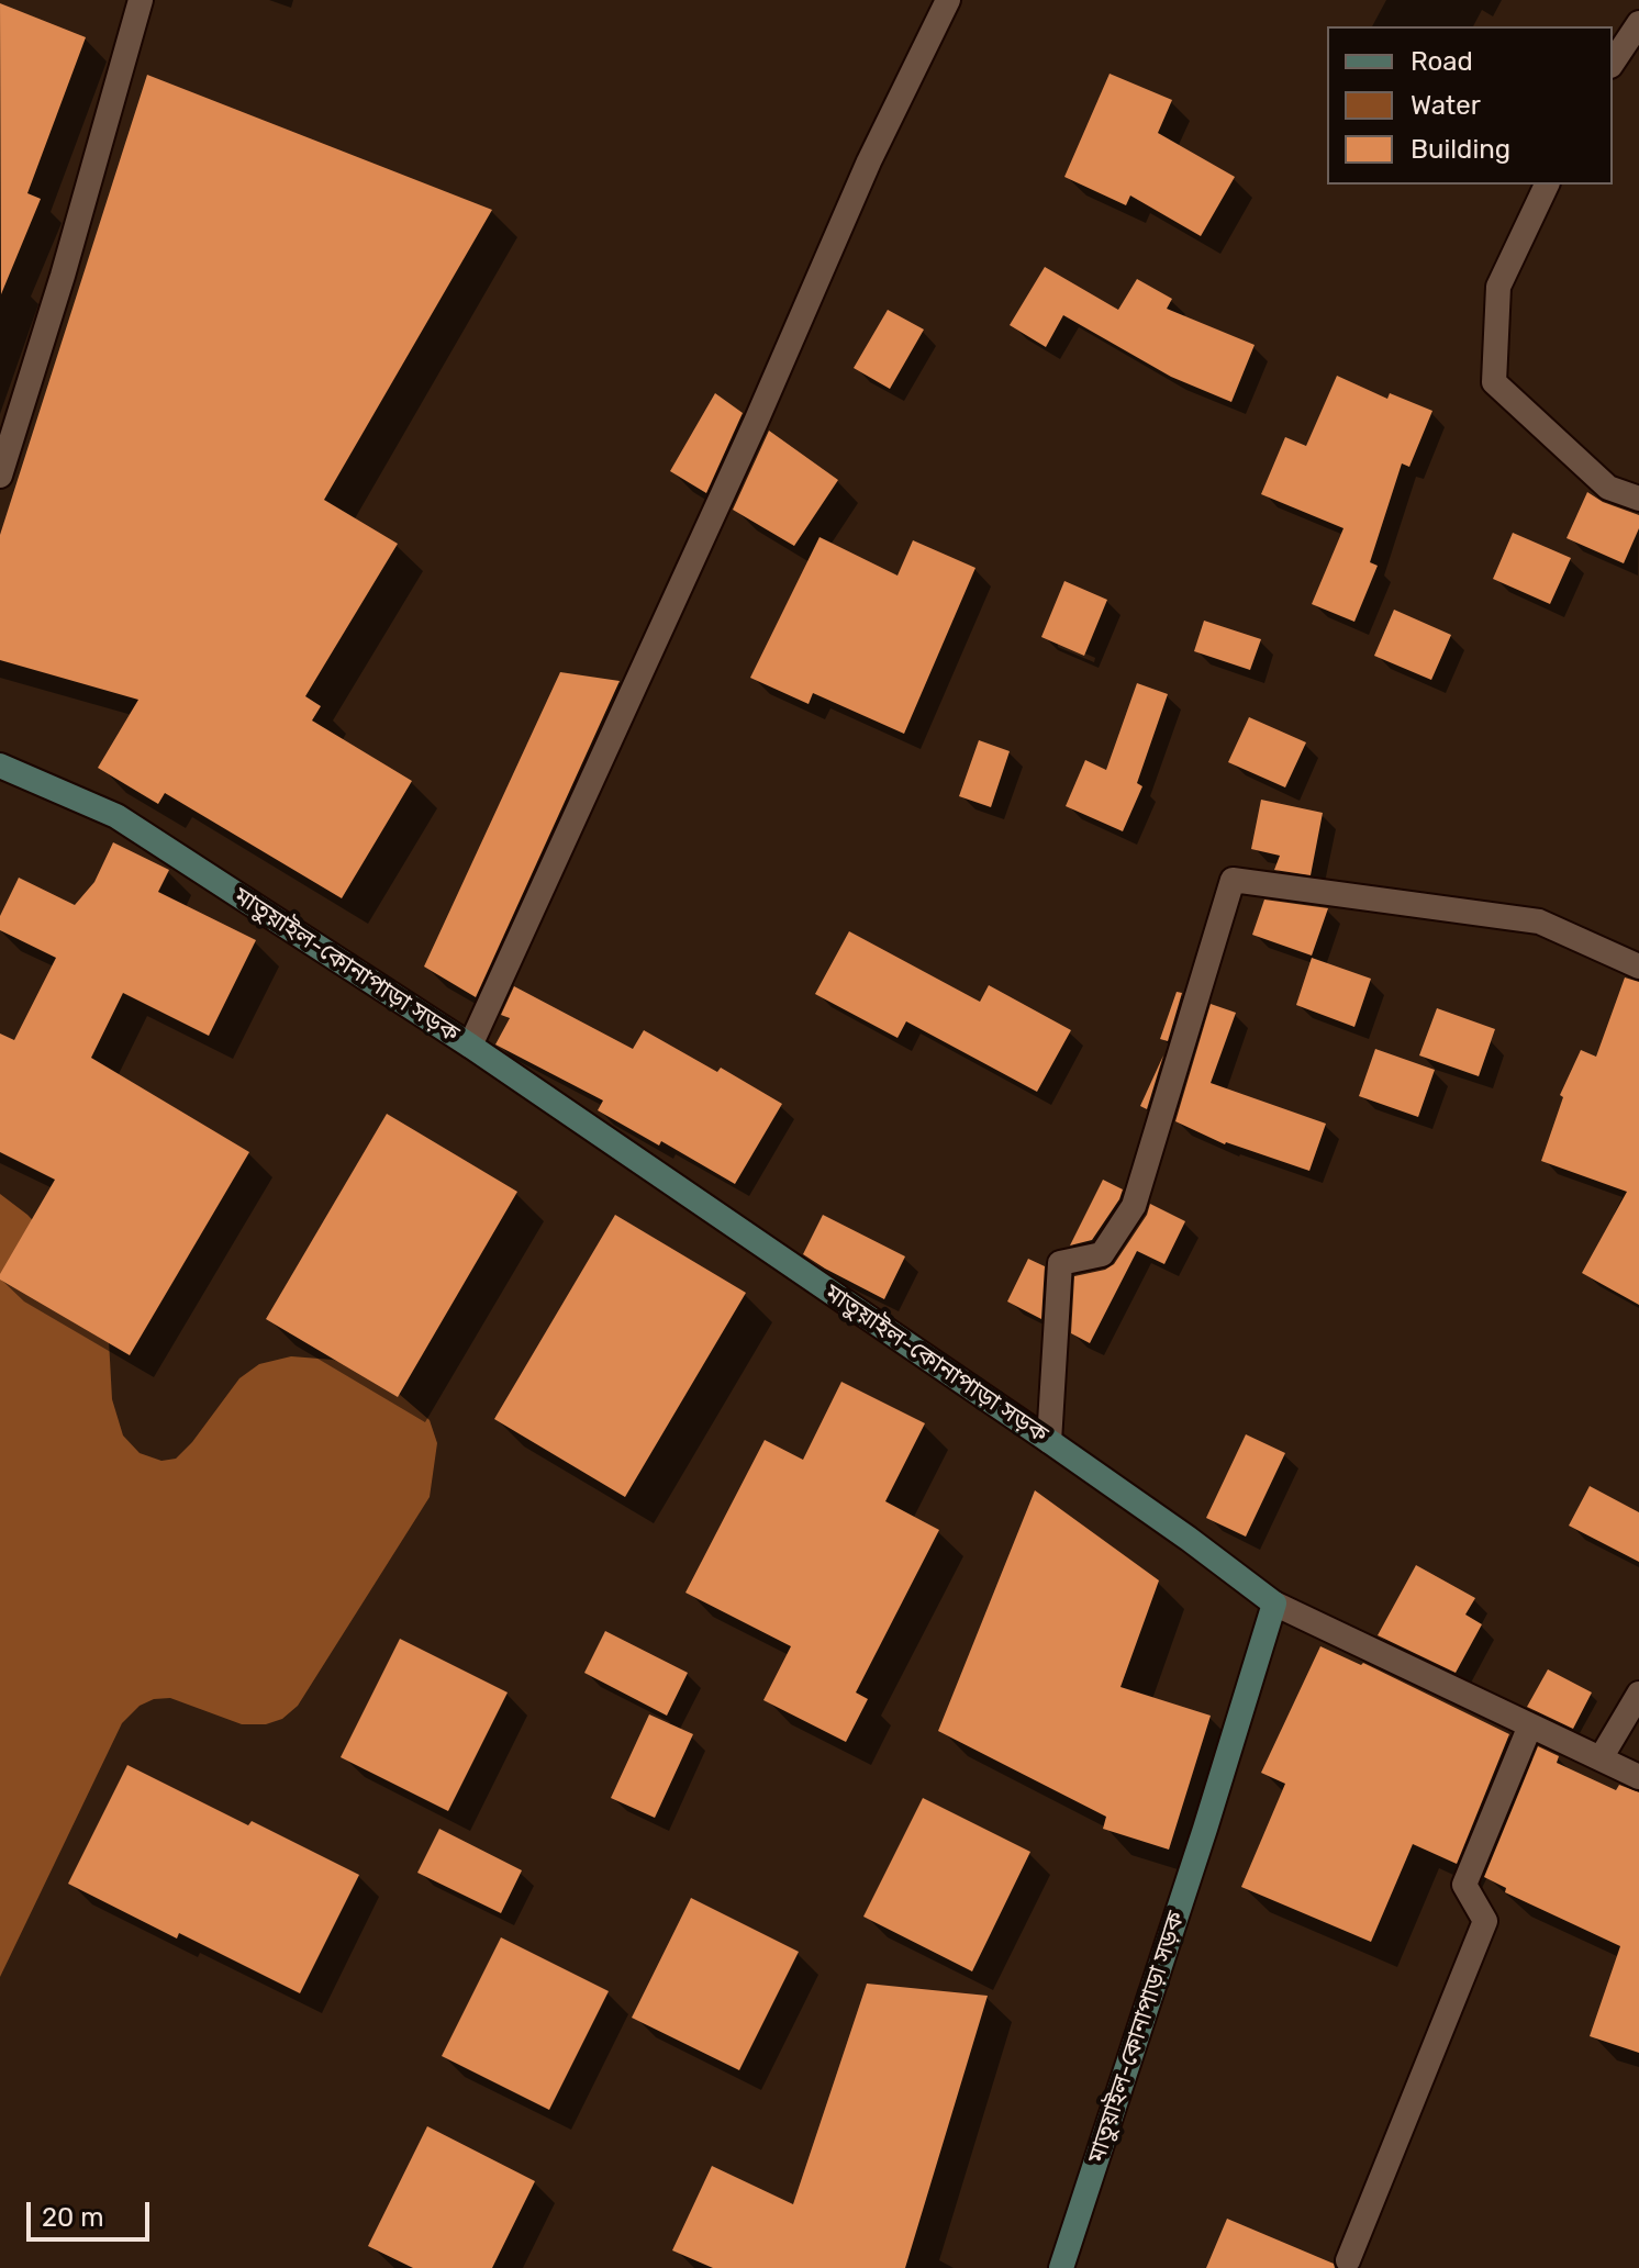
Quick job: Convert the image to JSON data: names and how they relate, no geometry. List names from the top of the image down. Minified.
{"streets":{"main road":["মাতুয়াইল-কোনাপাড়া সড়ক"]},"legend":["Road","Water","Building"],"scale_bar":"20 m"}
